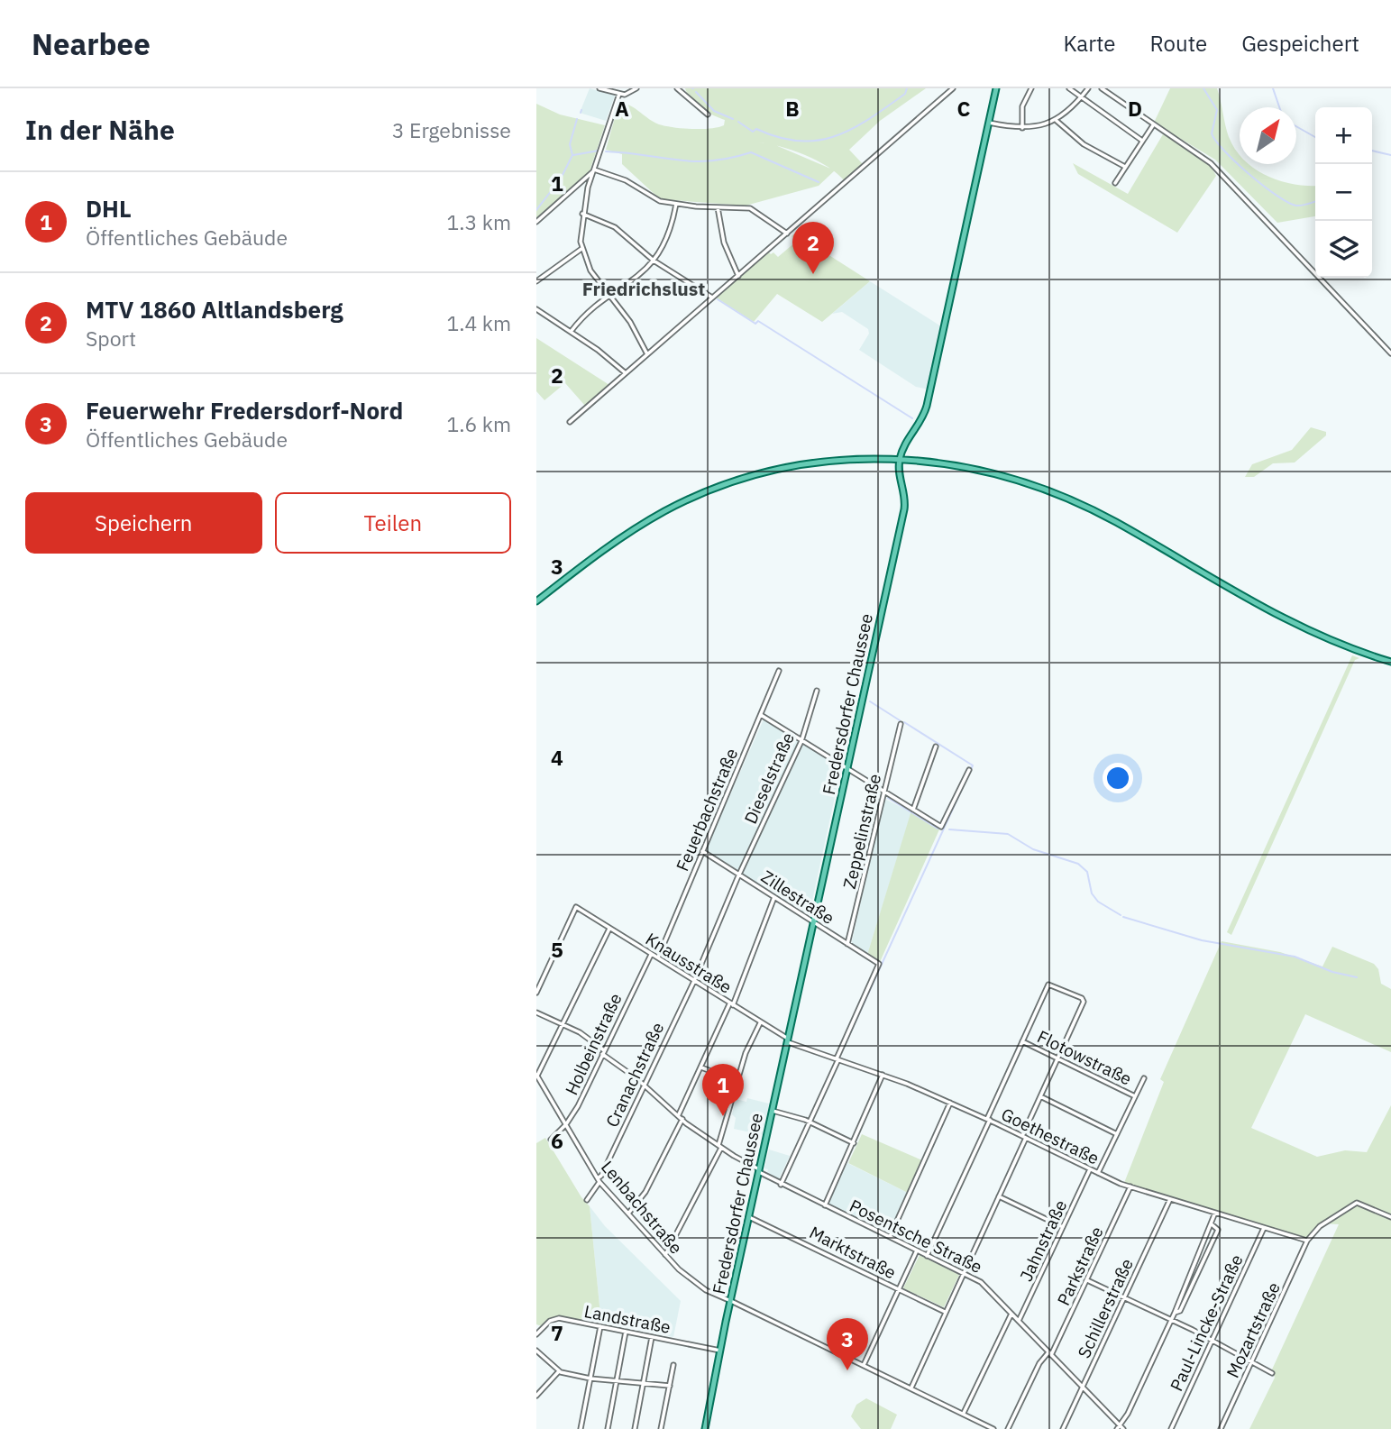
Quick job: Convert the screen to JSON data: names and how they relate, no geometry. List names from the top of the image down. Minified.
{"streets":{"main road":["Fredersdorfer Chaussee"],"street":["Dieselstraße","Feuerbachstraße","Zeppelinstraße","Zillestraße","Knausstraße","Holbeinstraße","Flotowstraße","Cranachstraße","Goethestraße","Lenbachstraße","Posentsche Straße","Jahnstraße","Marktstraße","Parkstraße","Schillerstraße","Landstraße","Paul-Lincke-Straße","Mozartstraße"]},"crossings":[["Fredersdorfer Chaussee","Zillestraße"],["Fredersdorfer Chaussee","Knausstraße"],["Fredersdorfer Chaussee","Goethestraße"],["Fredersdorfer Chaussee","Lenbachstraße"],["Fredersdorfer Chaussee","Posentsche Straße"],["Fredersdorfer Chaussee","Marktstraße"],["Fredersdorfer Chaussee","Landstraße"],["Dieselstraße","Zillestraße"],["Dieselstraße","Knausstraße"],["Dieselstraße","Cranachstraße"],["Feuerbachstraße","Zillestraße"],["Feuerbachstraße","Knausstraße"],["Zeppelinstraße","Zillestraße"],["Zillestraße","Goethestraße"],["Knausstraße","Holbeinstraße"],["Knausstraße","Cranachstraße"],["Knausstraße","Goethestraße"],["Holbeinstraße","Lenbachstraße"],["Holbeinstraße","Posentsche Straße"],["Cranachstraße","Lenbachstraße"],["Cranachstraße","Posentsche Straße"],["Goethestraße","Jahnstraße"],["Goethestraße","Parkstraße"],["Goethestraße","Schillerstraße"],["Goethestraße","Paul-Lincke-Straße"],["Goethestraße","Mozartstraße"],["Posentsche Straße","Jahnstraße"],["Posentsche Straße","Parkstraße"],["Posentsche Straße","Schillerstraße"]],"districts":["Friedrichslust"],"north":"top right","page":{"header":"Nearbee","nav":["Karte","Route","Gespeichert"],"heading":["In der Nähe","3 Ergebnisse"],"map_buttons":["+","−"],"list":[{"mark":"1","name":"DHL","note":"Öffentliches Gebäude","value":"1.3 km"},{"mark":"2","name":"MTV 1860 Altlandsberg","note":"Sport","value":"1.4 km"},{"mark":"3","name":"Feuerwehr Fredersdorf-Nord","note":"Öffentliches Gebäude","value":"1.6 km"}],"pins":["2","1","3"],"buttons":["Speichern","Teilen"]},"grid":{"columns":["A","B","C","D"],"rows":["1","2","3","4","5","6","7"]}}
